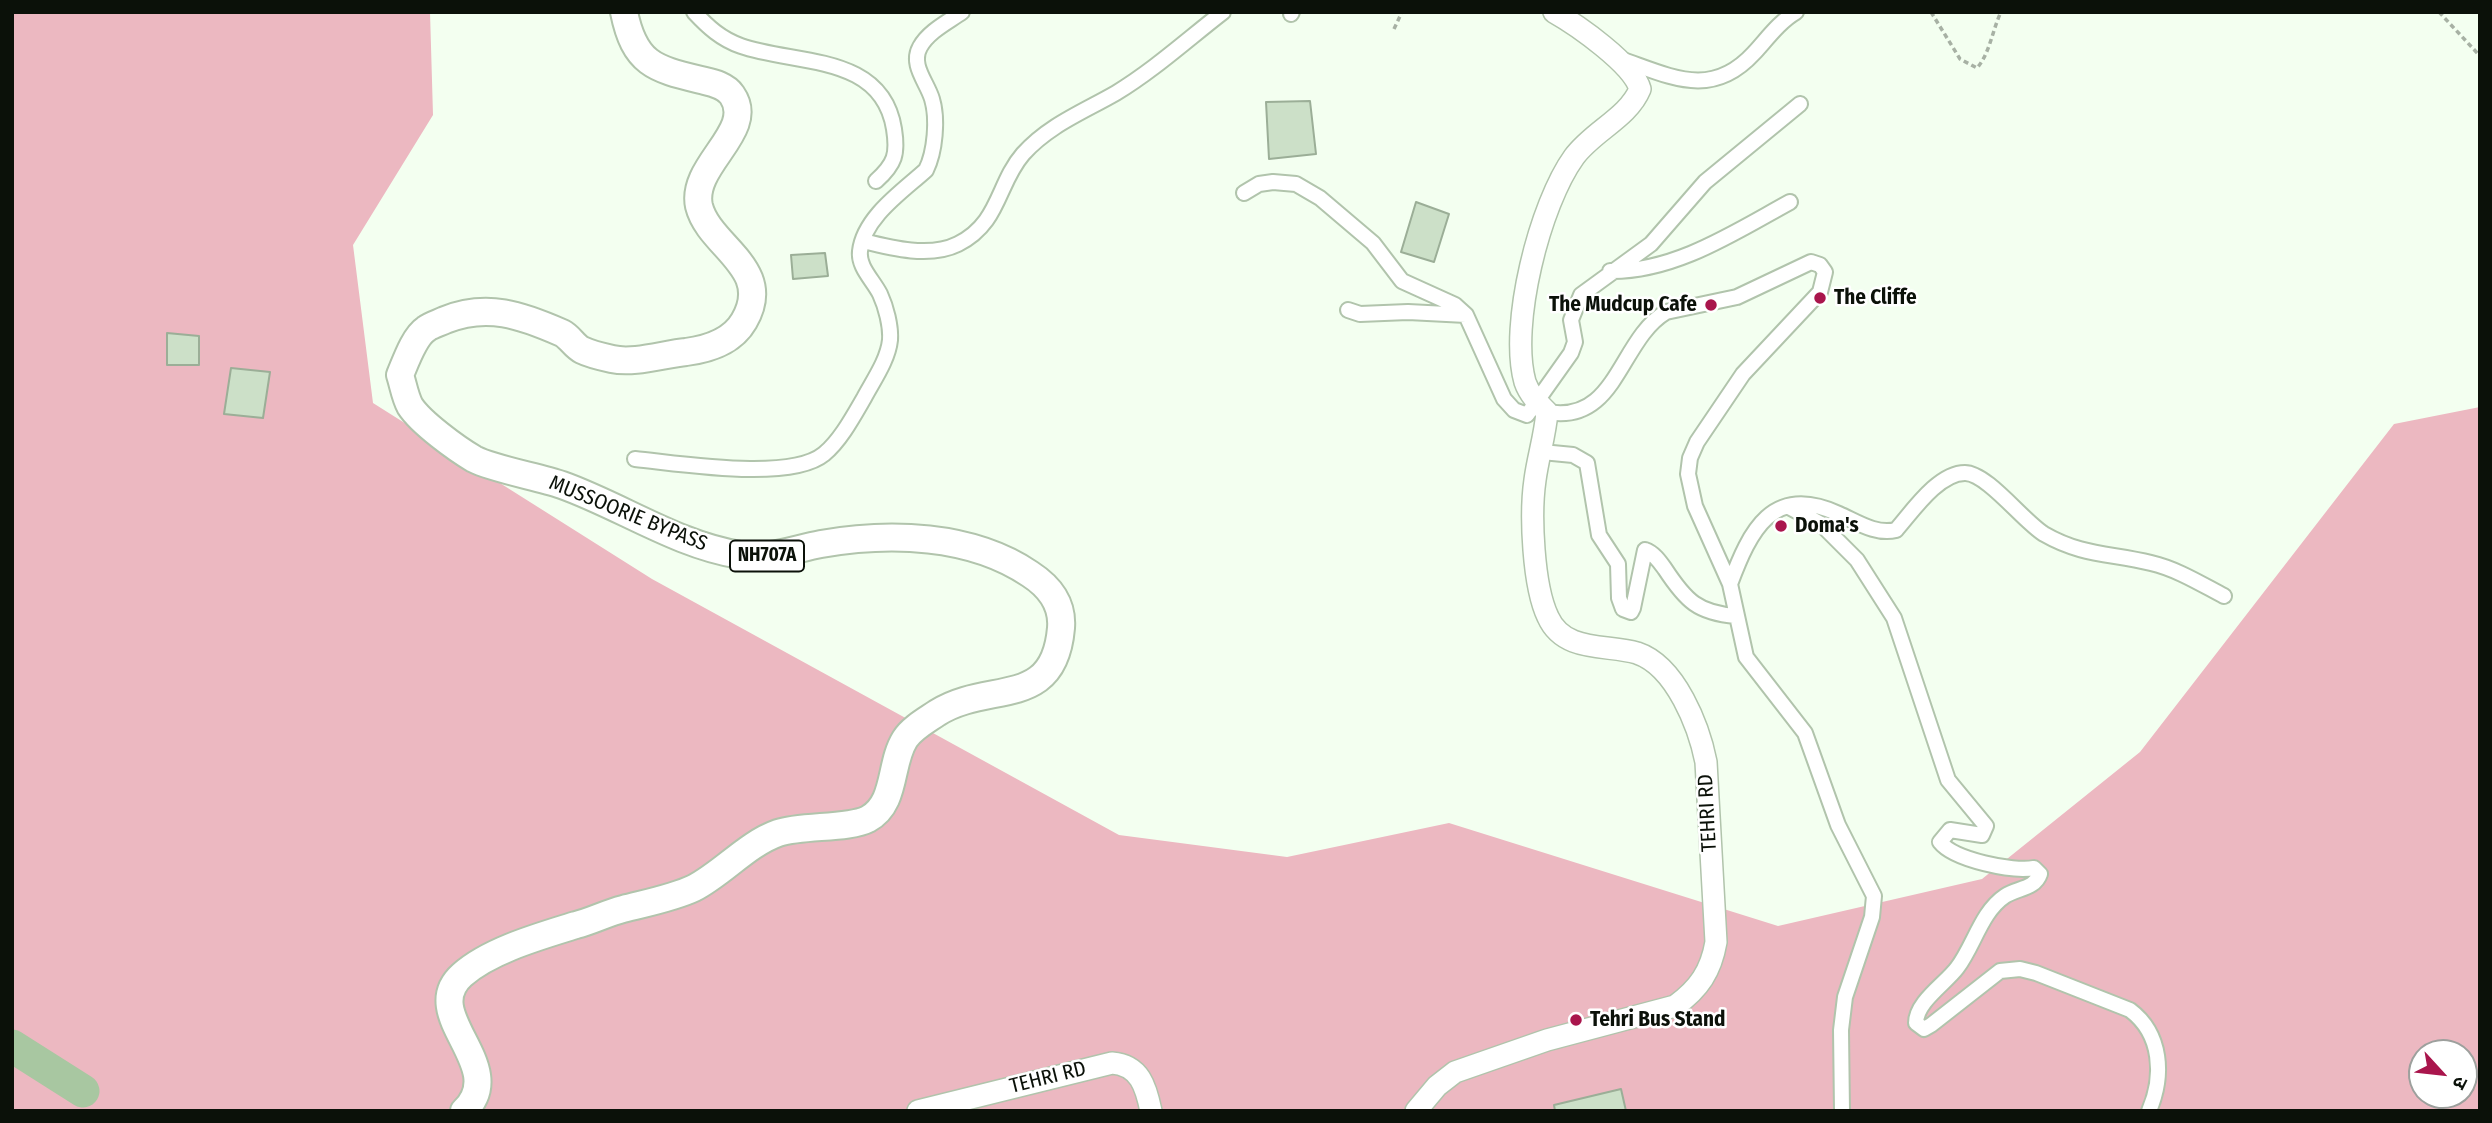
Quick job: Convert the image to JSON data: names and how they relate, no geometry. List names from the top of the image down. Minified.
{"streets":{"highway":["MUSSOORIE BYPASS","NH707A"],"street":["TEHRI RD"]},"places":["The Cliffe","The Mudcup Cafe","Doma's","Tehri Bus Stand"],"north":"bottom right"}
